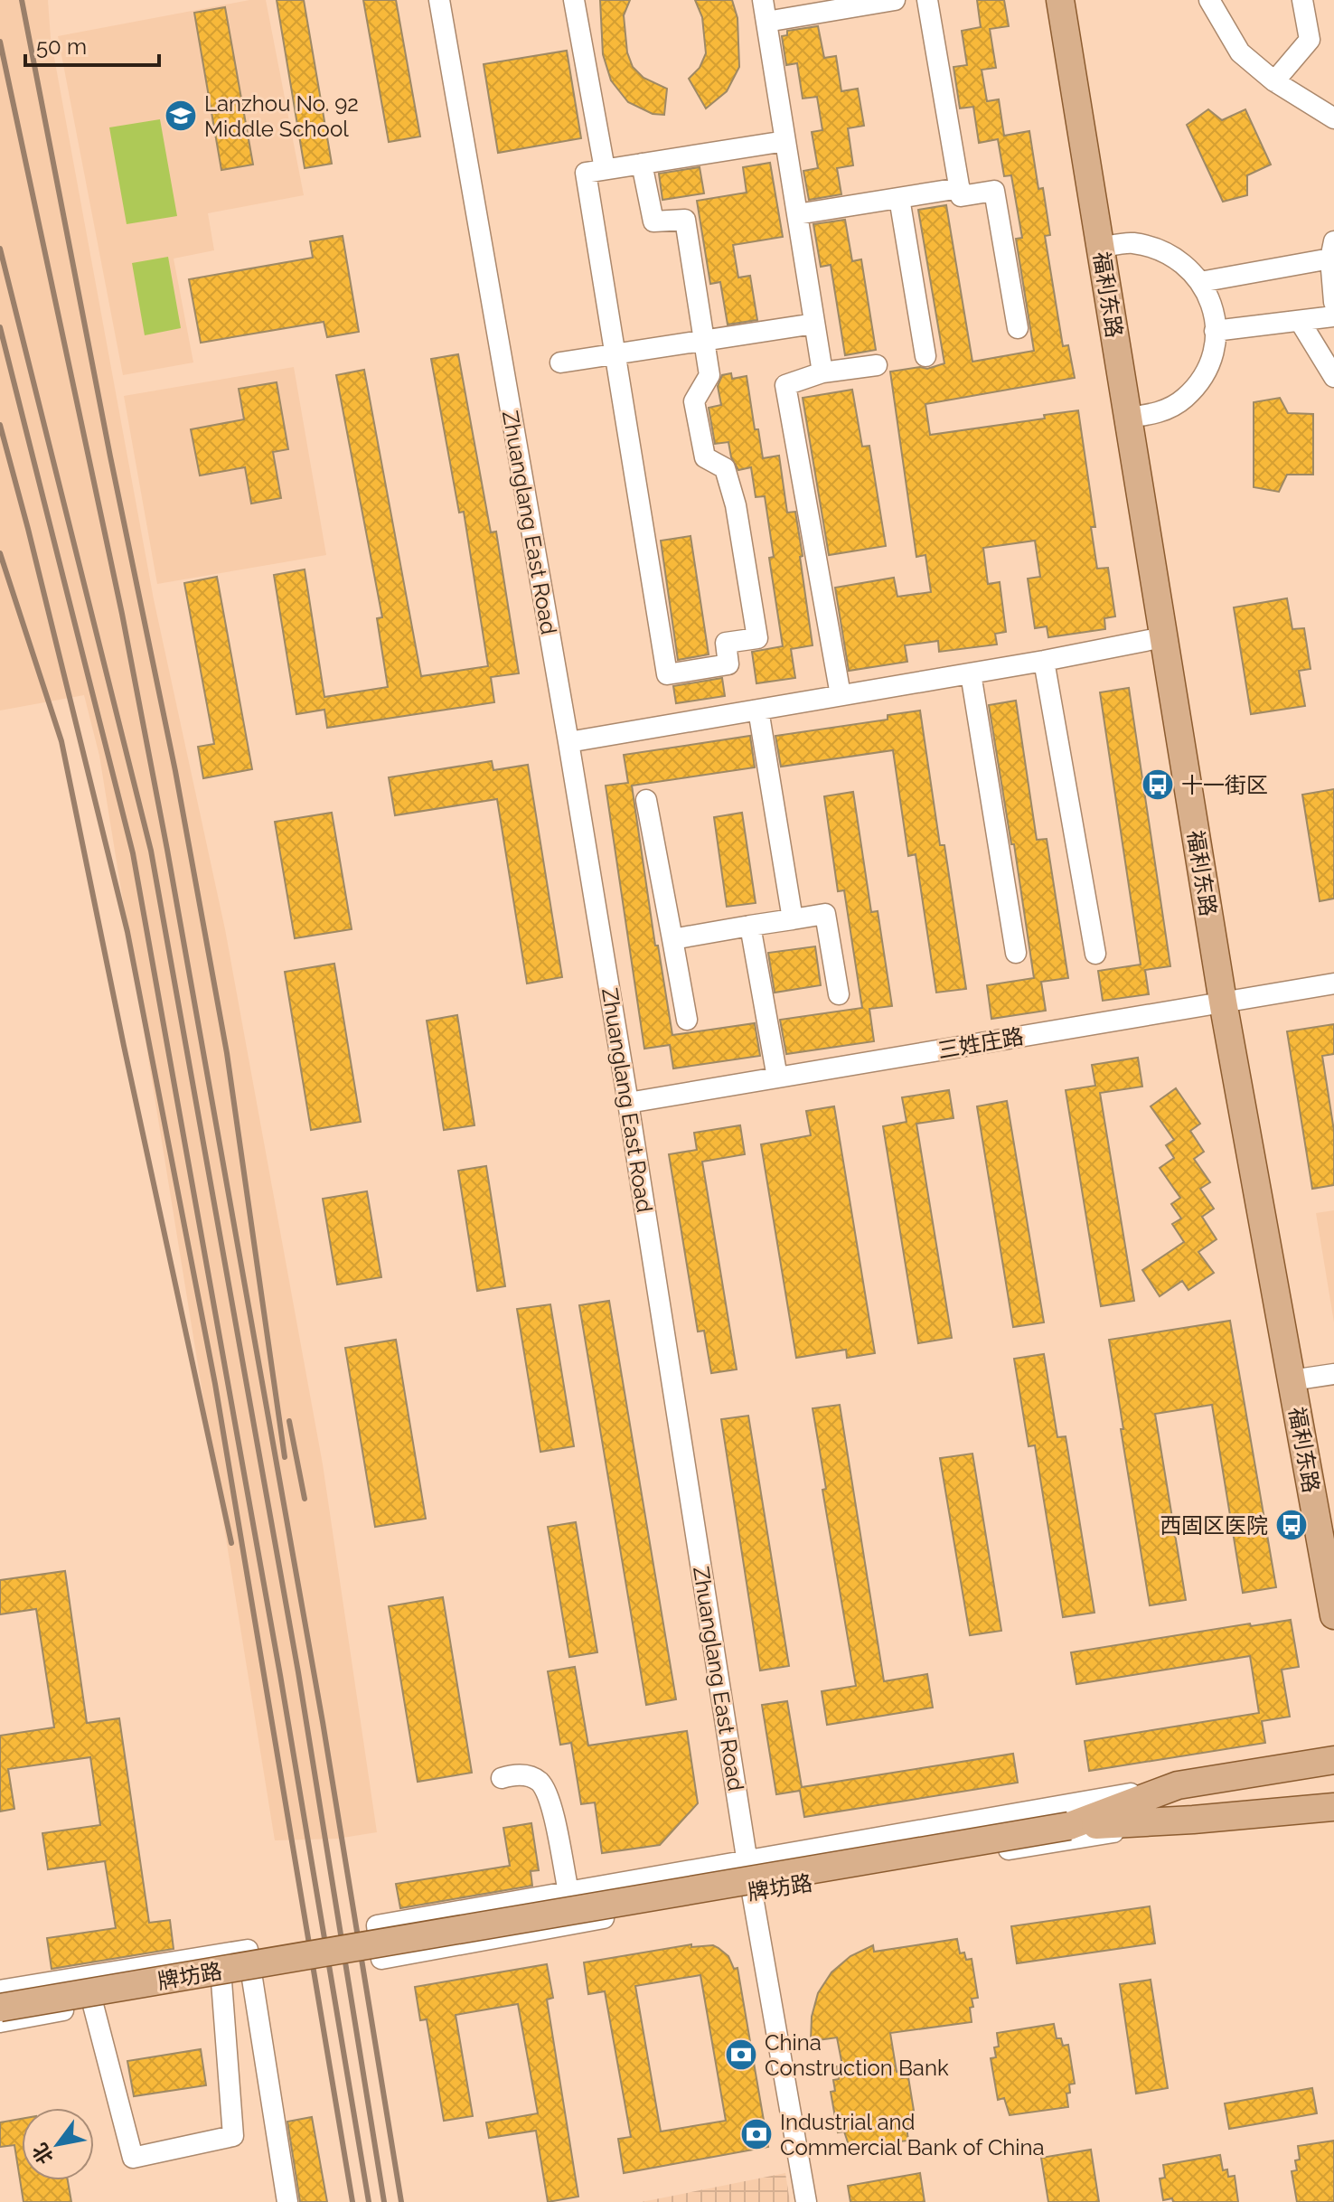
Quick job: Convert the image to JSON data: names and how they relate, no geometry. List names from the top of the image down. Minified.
{"streets":{"main road":["福利东路","牌坊路"],"street":["Zhuanglang East Road","三姓庄路"]},"crossings":[["福利东路","三姓庄路"],["Zhuanglang East Road","三姓庄路"],["Zhuanglang East Road","牌坊路"]],"places":{"school or university":["Lanzhou No. 92 Middle School"],"bus stop":["十一街区","西固区医院"],"bank":["China Construction Bank","Industrial and Commercial Bank of China"]},"scale_bar":"50 m","north":"bottom left"}
